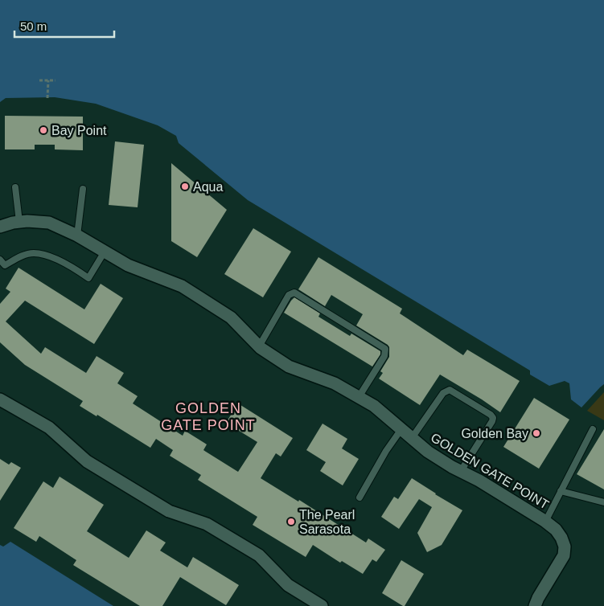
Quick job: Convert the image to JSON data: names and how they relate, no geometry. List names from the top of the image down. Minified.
{"streets":{"street":["GOLDEN GATE POINT"]},"districts":["GOLDEN GATE POINT"],"places":["Bay Point","Aqua","Golden Bay","The Pearl Sarasota"],"scale_bar":"50 m"}
